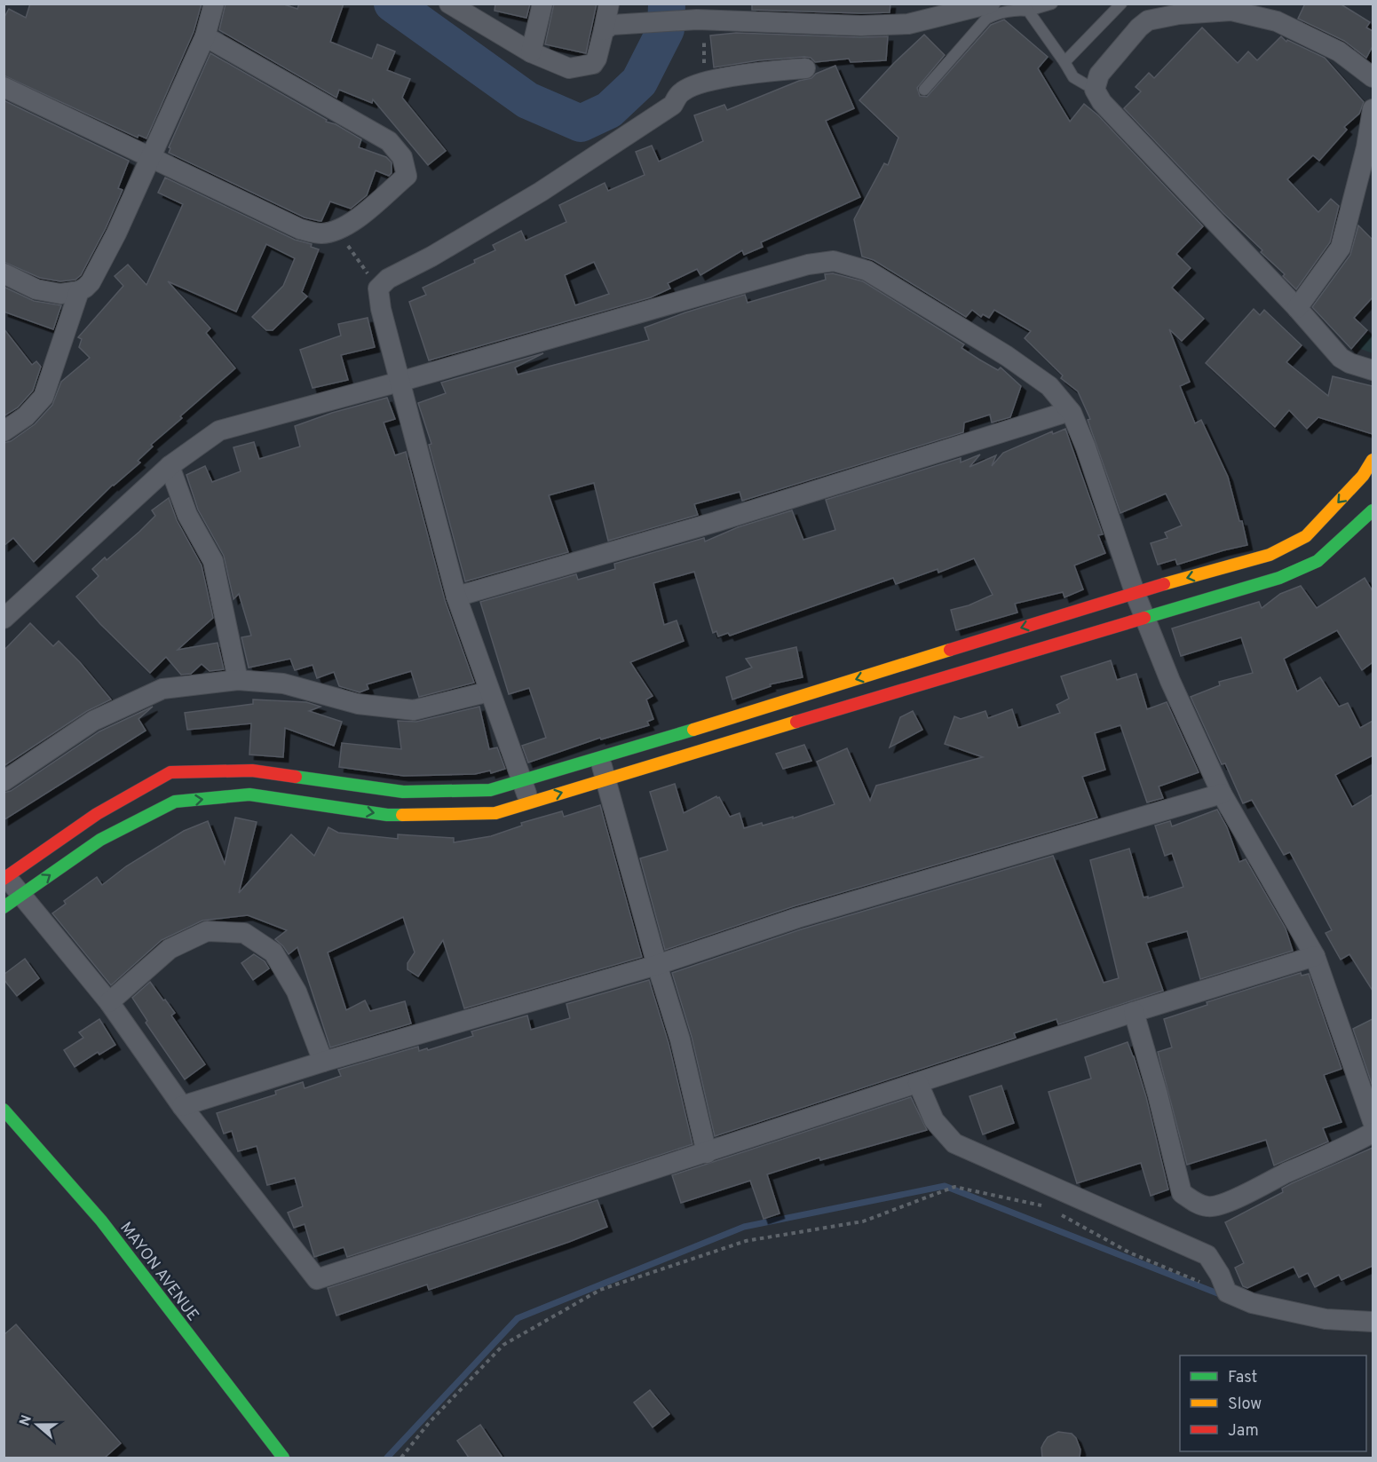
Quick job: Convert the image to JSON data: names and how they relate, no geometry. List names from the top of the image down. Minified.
{"streets":{"street":["MAYON AVENUE"]},"legend":["Fast","Slow","Jam"],"north":"left"}
